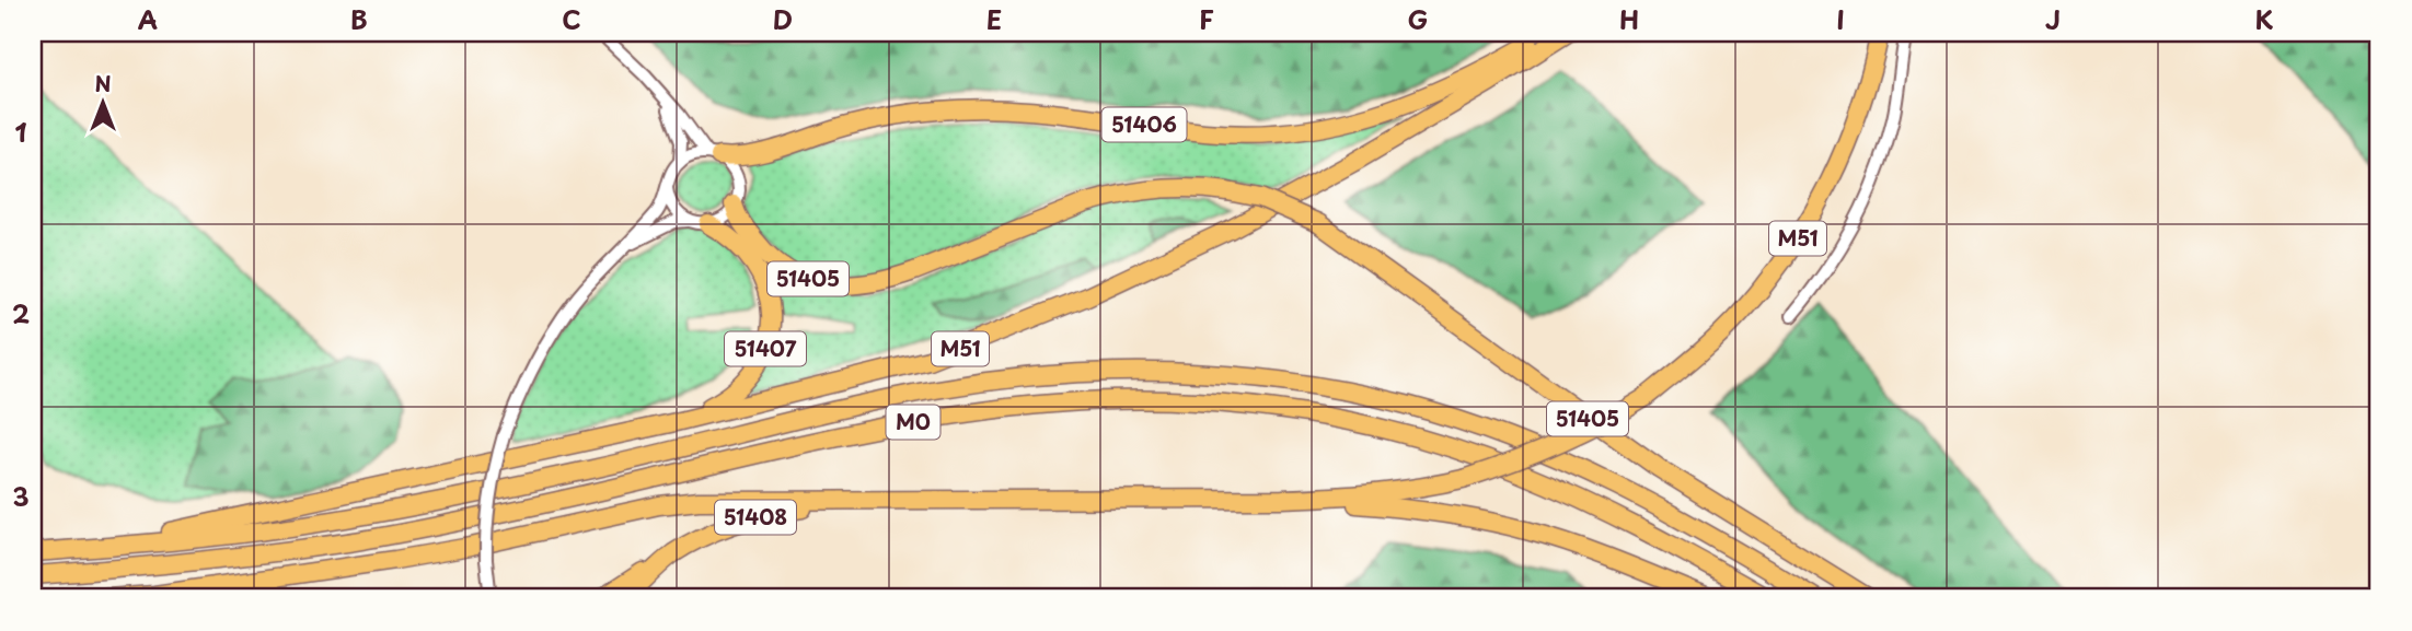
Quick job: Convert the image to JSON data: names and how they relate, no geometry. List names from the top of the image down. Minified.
{"streets":{"highway":["51406","M51","51405","51407","M0","51408"]},"crossings":[["51406","51405"],["51406","51407"],["M51","51407"],["51405","51407"]],"north":"top","grid":{"columns":["A","B","C","D","E","F","G","H","I","J","K"],"rows":["1","2","3"]}}
